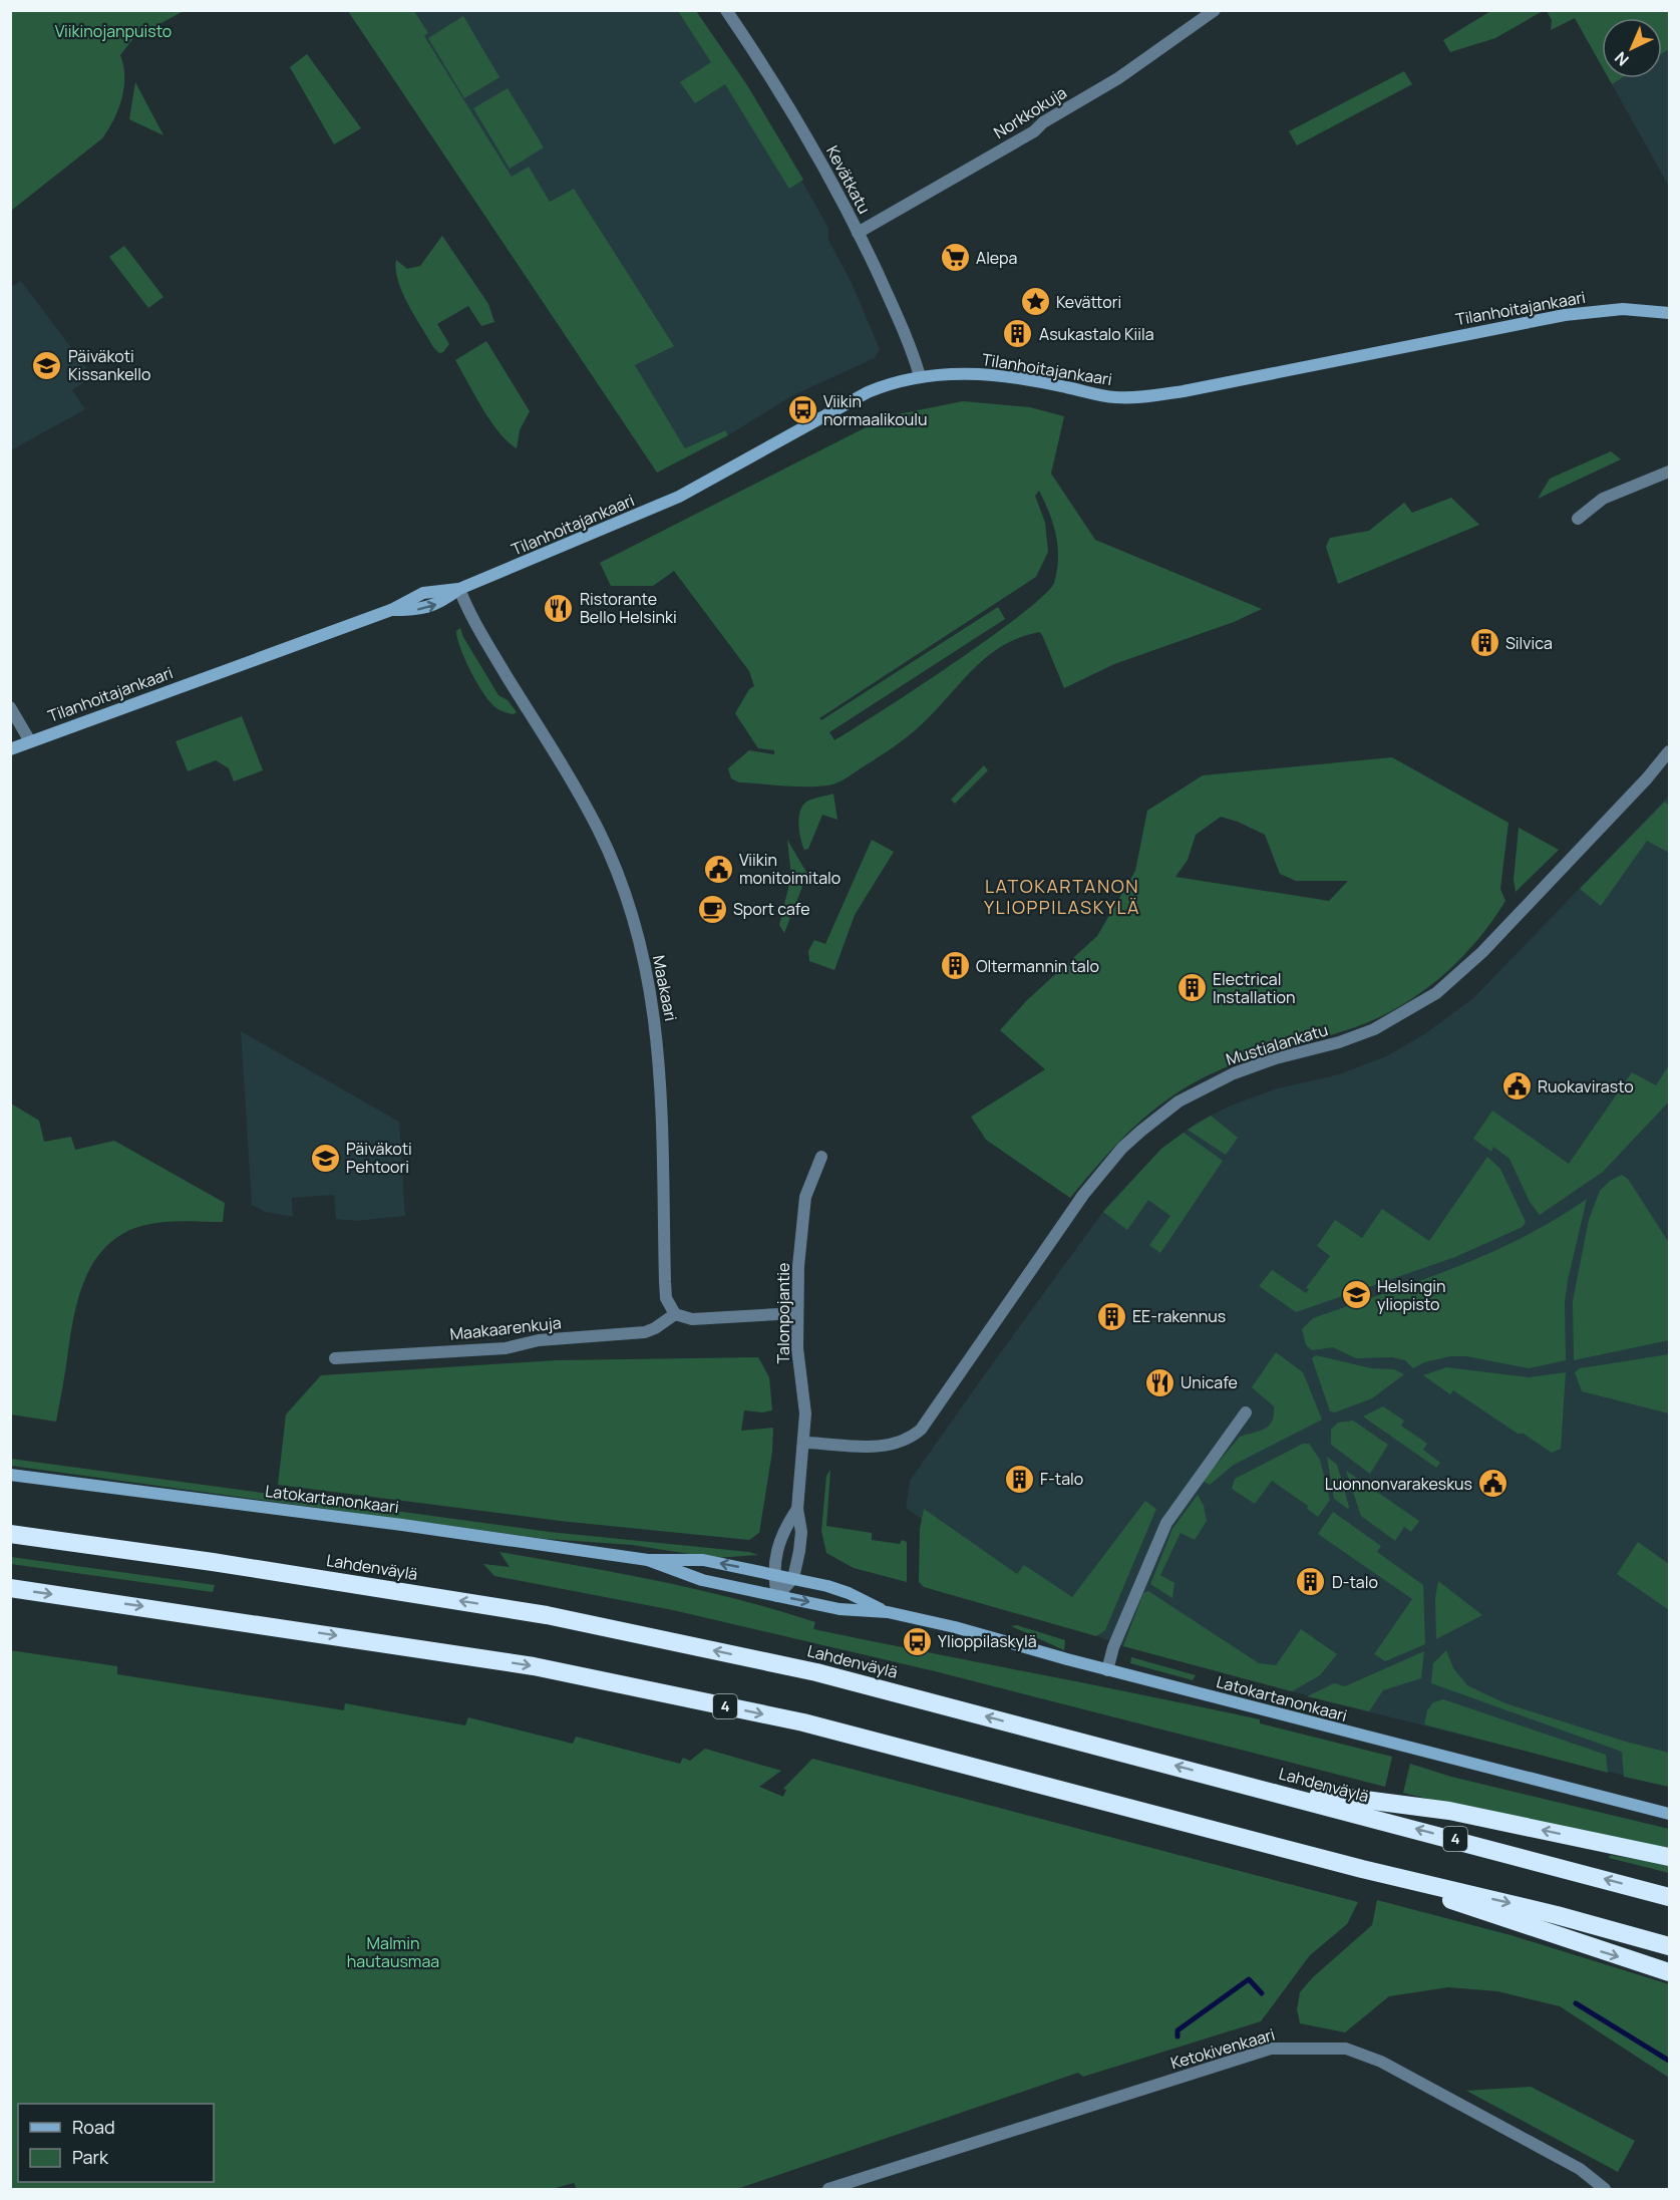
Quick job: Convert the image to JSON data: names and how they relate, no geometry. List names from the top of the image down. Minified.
{"streets":{"highway":["Lahdenväylä","4"],"street":["Norkkokuja","Kevätkatu","Tilanhoitajankaari","Maakaari","Mustialankatu","Talonpojantie","Maakaarenkuja","Latokartanonkaari","Ketokivenkaari"]},"crossings":[["Norkkokuja","Kevätkatu"],["Kevätkatu","Tilanhoitajankaari"],["Tilanhoitajankaari","Maakaari"],["Maakaari","Maakaarenkuja"],["Mustialankatu","Talonpojantie"],["Talonpojantie","Latokartanonkaari"]],"districts":["LATOKARTANON YLIOPPILASKYLÄ"],"parks":["Viikinojanpuisto","Malmin hautausmaa"],"places":{"supermarket":["Alepa"],"place":["Kevättori"],"building":["Asukastalo Kiila","Silvica","Oltermannin talo","Electrical Installation","EE-rakennus","F-talo","D-talo"],"school or university":["Päiväkoti Kissankello","Päiväkoti Pehtoori","Helsingin yliopisto"],"bus stop":["Viikin normaalikoulu","Ylioppilaskylä"],"restaurant":["Ristorante Bello Helsinki","Unicafe"],"public building":["Viikin monitoimitalo","Ruokavirasto","Luonnonvarakeskus"],"cafe":["Sport cafe"]},"legend":["Road","Park"],"north":"bottom left"}
